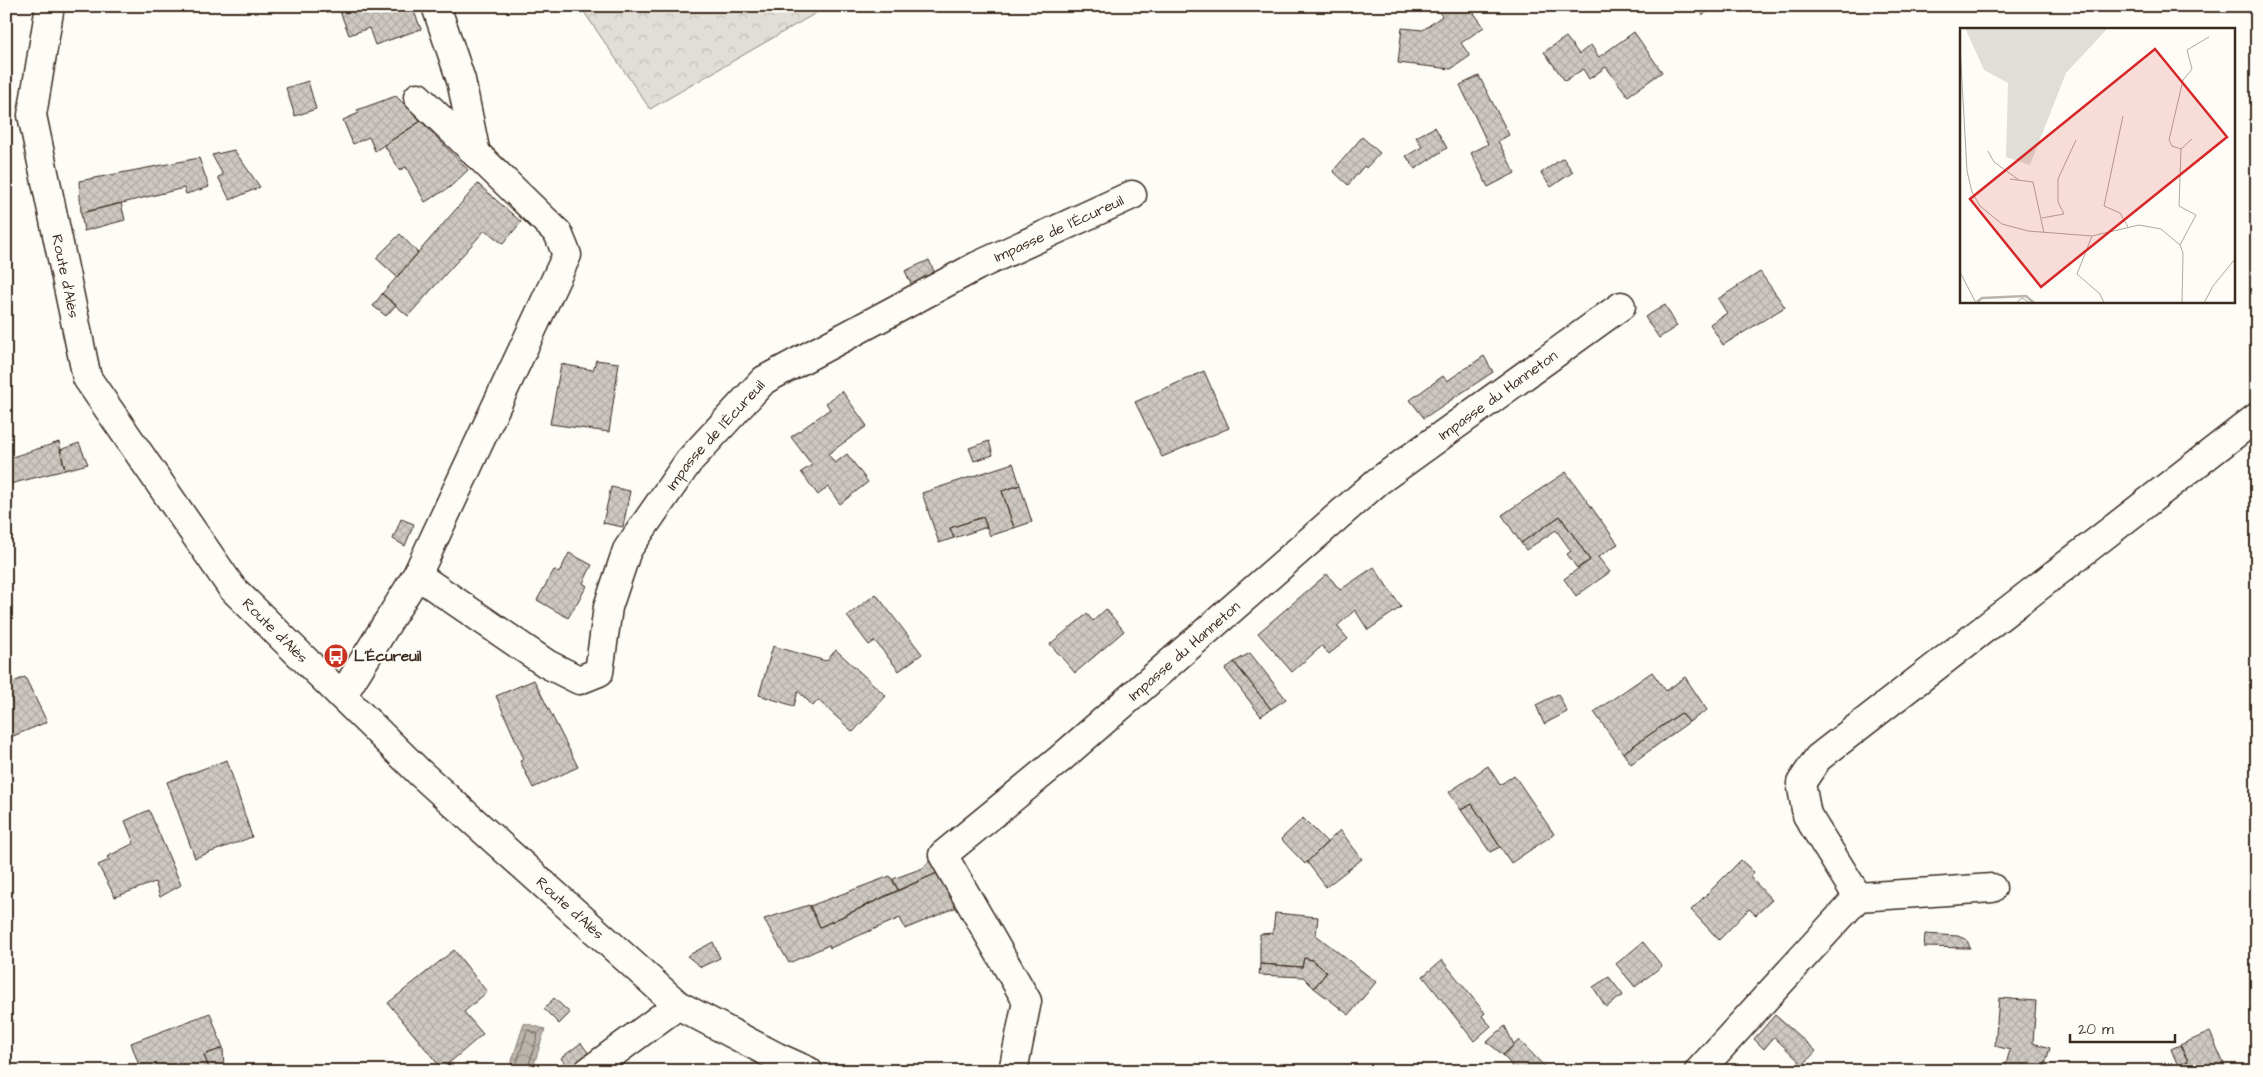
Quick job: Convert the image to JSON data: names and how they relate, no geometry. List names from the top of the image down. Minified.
{"streets":{"street":["Impasse de l'Écureuil","Route d'Alès","Impasse du Hanneton"]},"places":{"bus stop":["L'Écureuil"]},"scale_bar":"20 m"}
